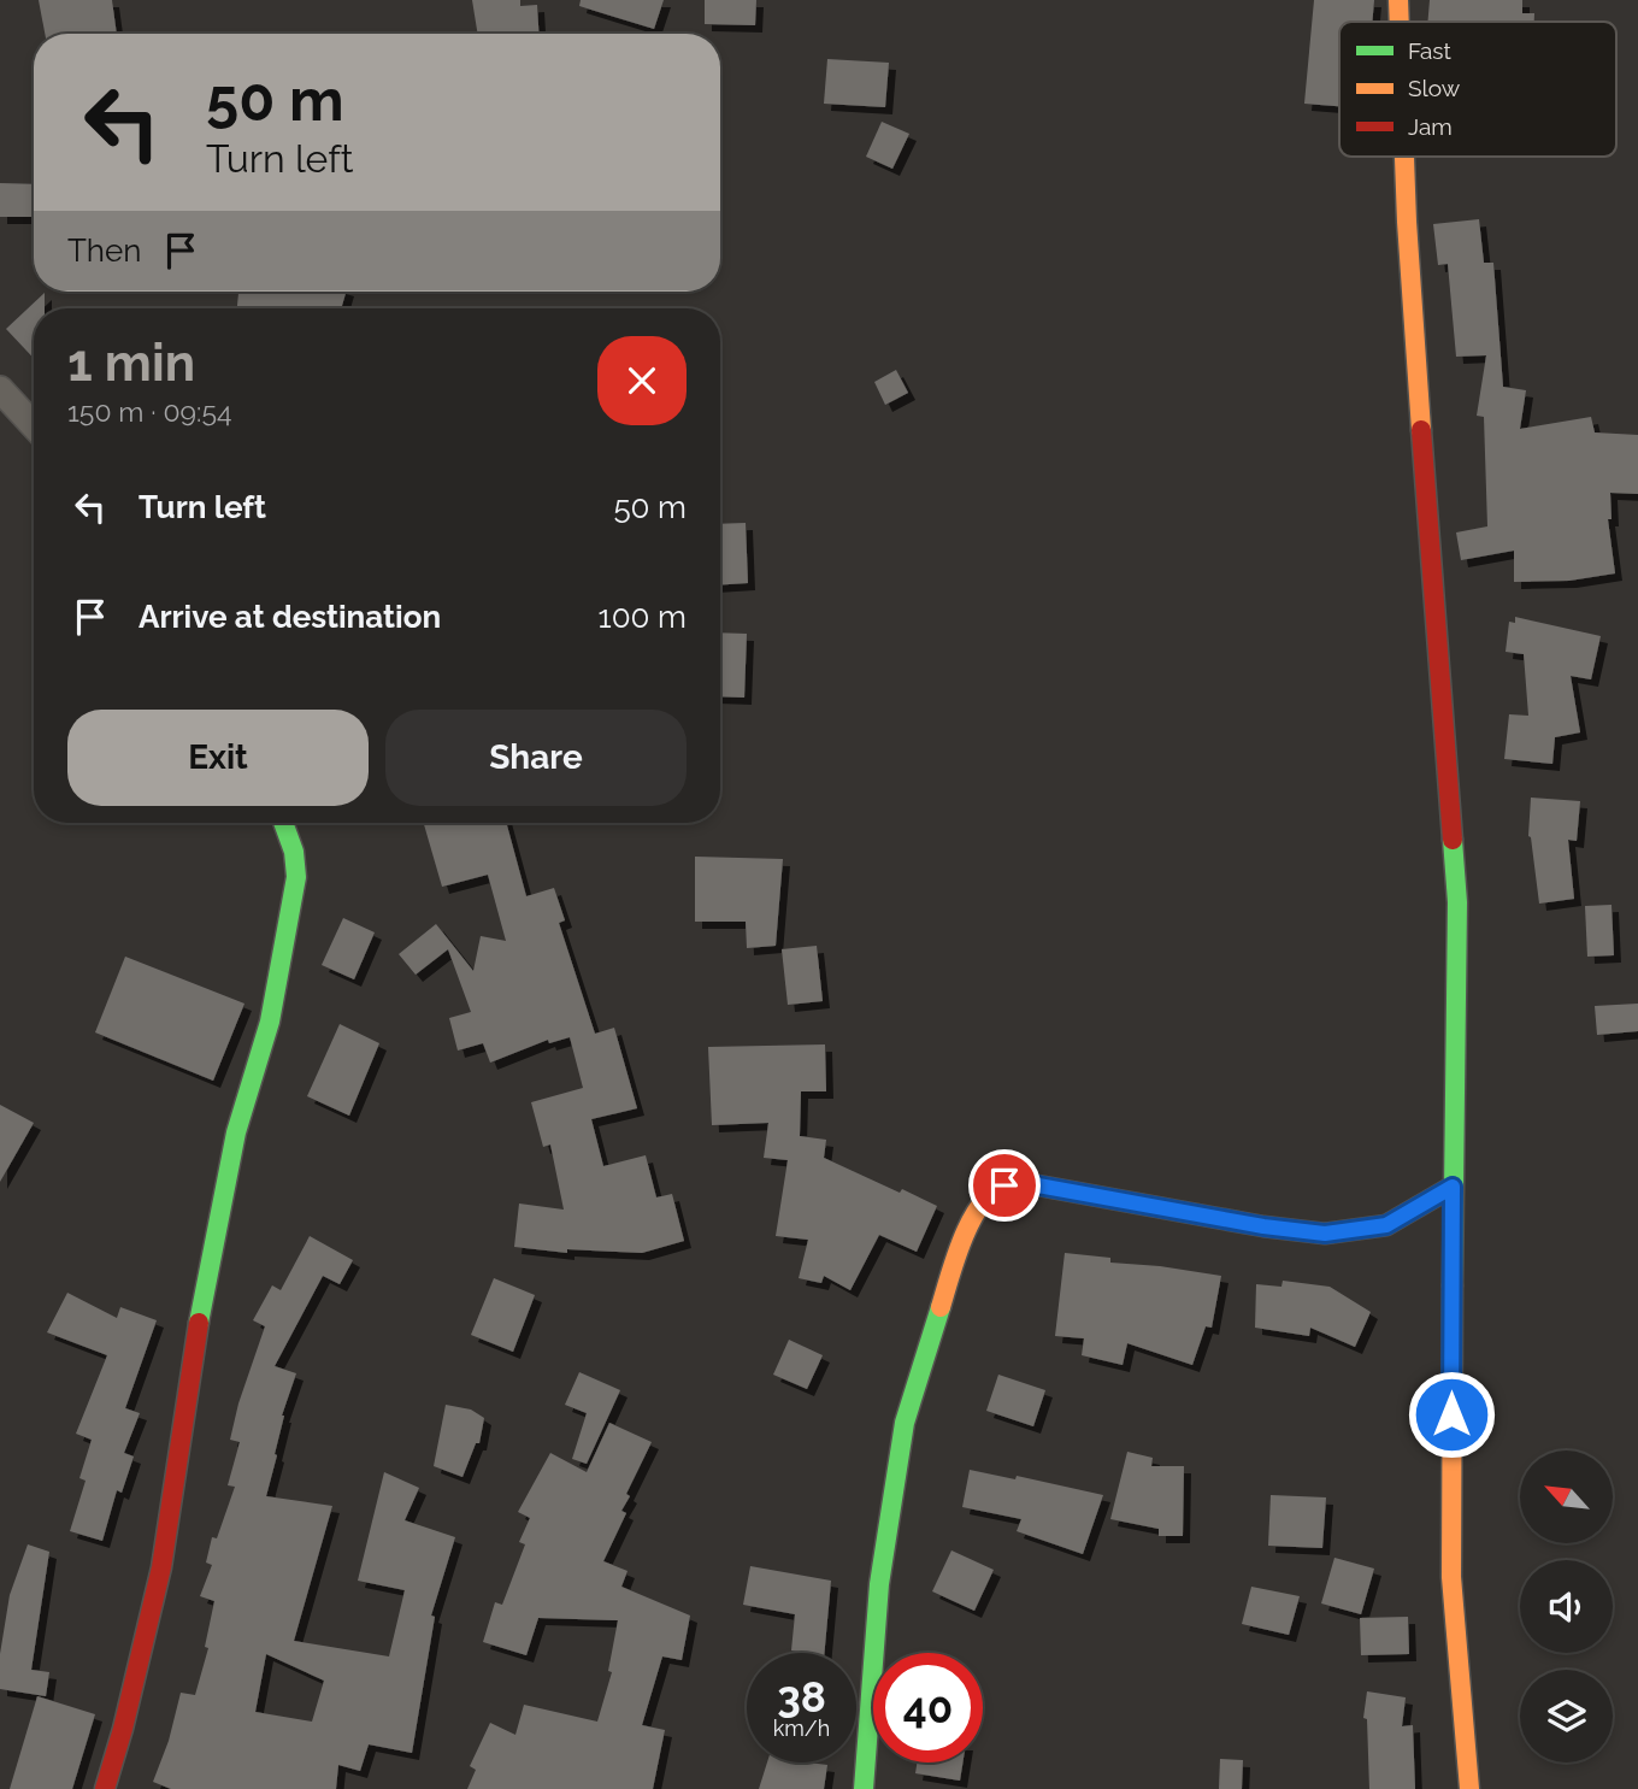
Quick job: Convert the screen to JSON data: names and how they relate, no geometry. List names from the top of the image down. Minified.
{"legend":["Fast","Slow","Jam"],"north":"top left","page":{"turn":["50 m","Turn left"],"then":"Then","heading":["1 min","150 m · 09:54"],"list":[{"name":"Turn left","value":"50 m"},{"name":"Arrive at destination","value":"100 m"}],"buttons":["Exit","Share"],"speed":"38 km/h","limit":"40"}}
